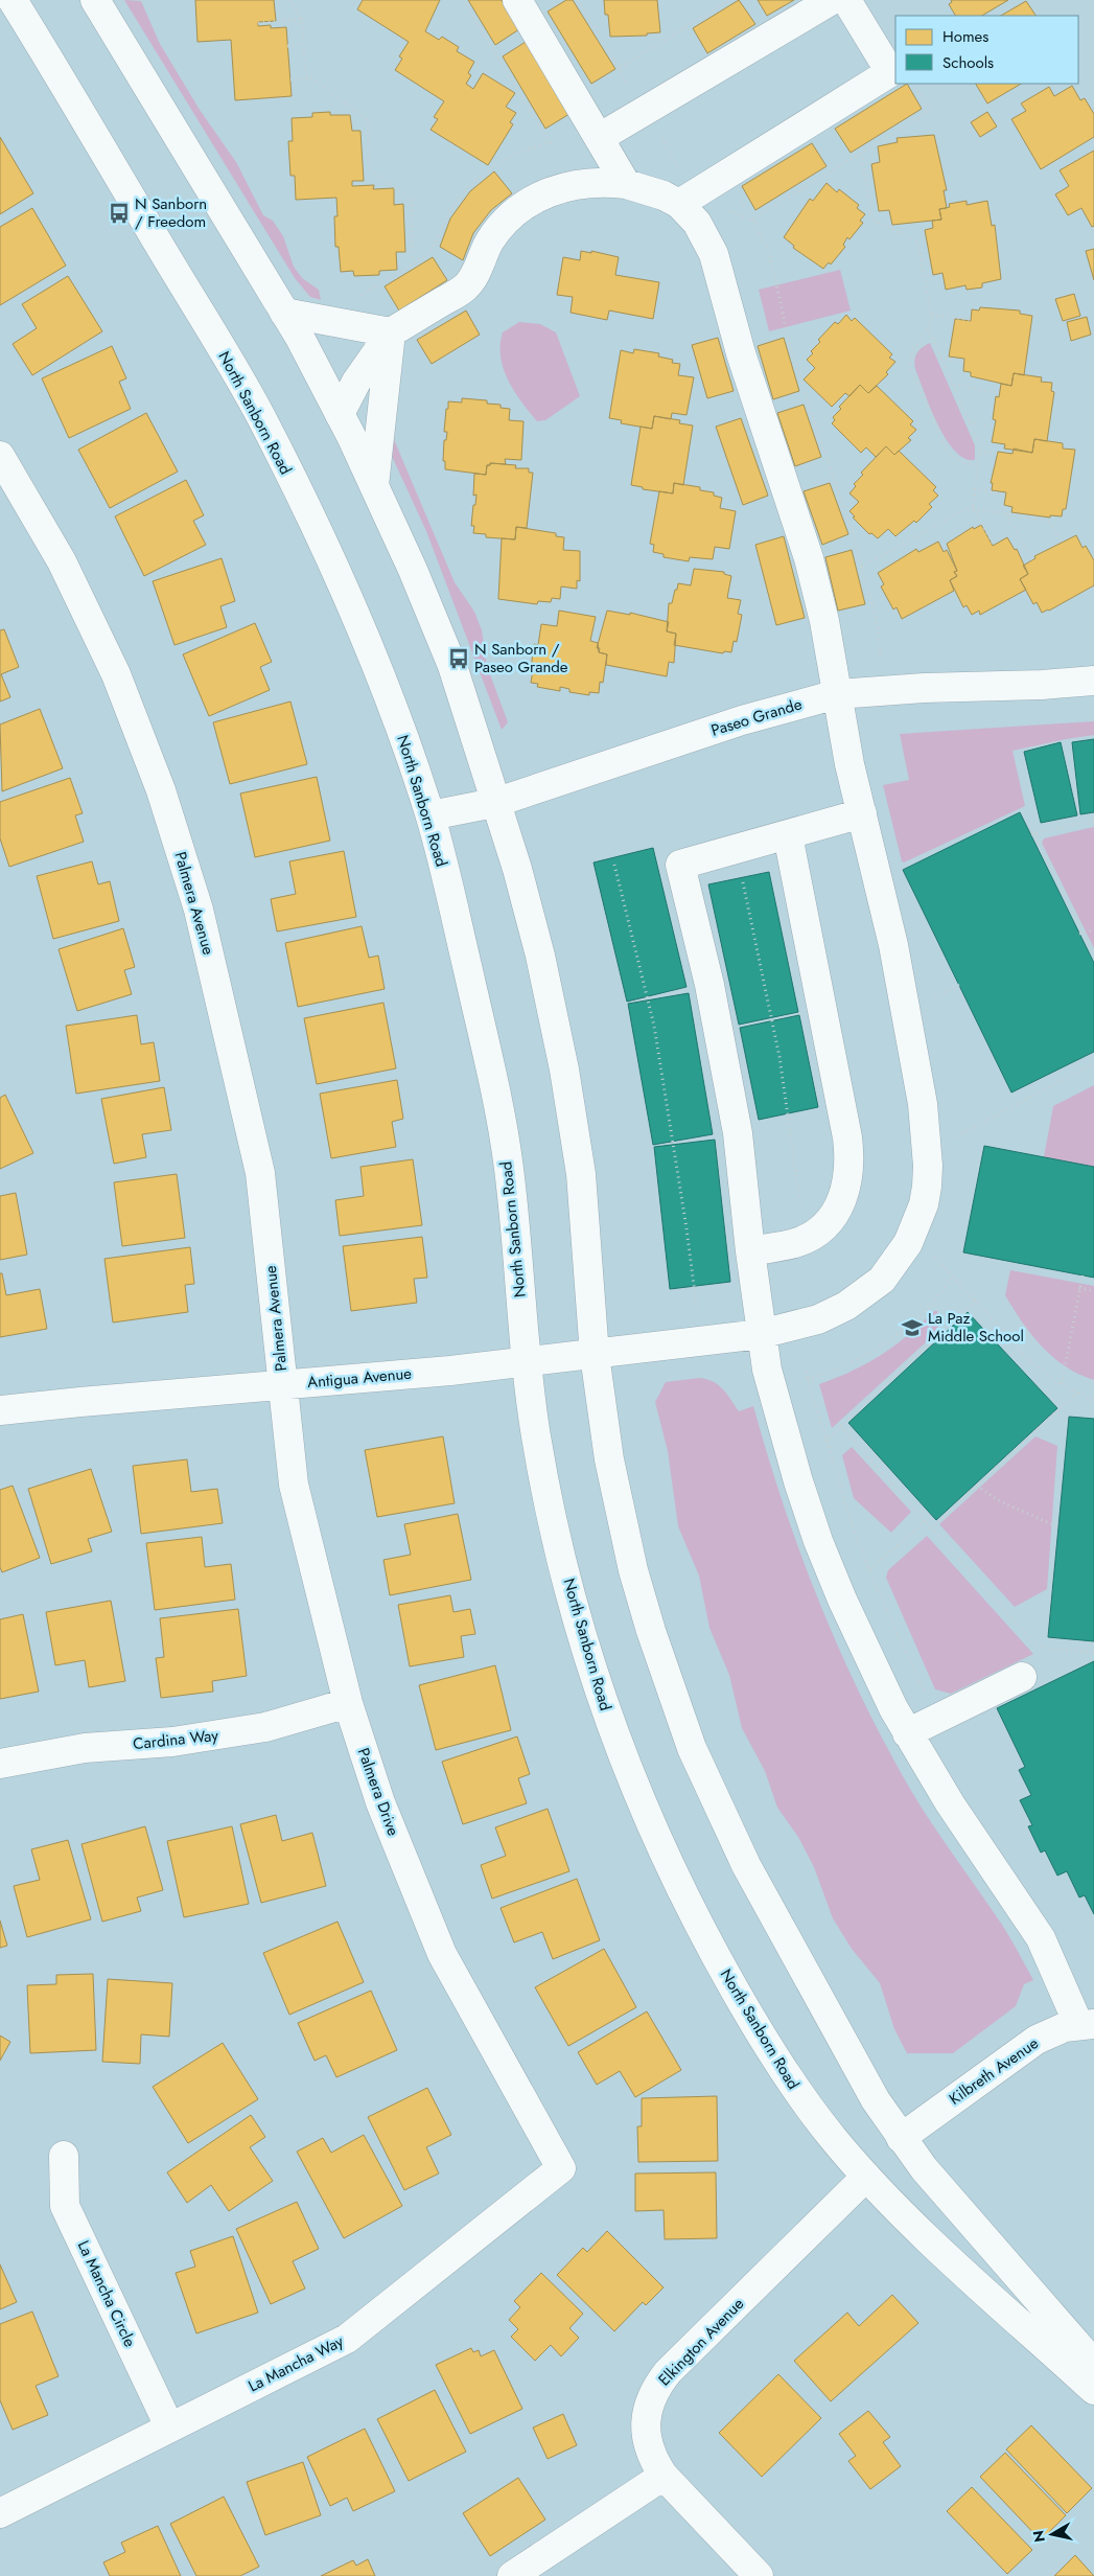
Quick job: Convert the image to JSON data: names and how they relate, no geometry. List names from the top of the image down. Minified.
{"streets":{"street":["North Sanborn Road","Paseo Grande","Palmera Avenue","Antigua Avenue","Cardina Way","Palmera Drive","Kilbreth Avenue","La Mancha Circle","Elkington Avenue","La Mancha Way"]},"crossings":[["North Sanborn Road","Paseo Grande"],["North Sanborn Road","Antigua Avenue"],["North Sanborn Road","Elkington Avenue"],["Paseo Grande","Antigua Avenue"],["Palmera Avenue","Antigua Avenue"],["Palmera Avenue","Palmera Drive"],["Antigua Avenue","Palmera Drive"],["Cardina Way","Palmera Drive"],["Palmera Drive","La Mancha Way"],["La Mancha Circle","La Mancha Way"]],"places":{"bus stop":["N Sanborn / Freedom","N Sanborn / Paseo Grande"],"school or university":["La Paz Middle School"]},"legend":["Homes","Schools"],"north":"left"}
